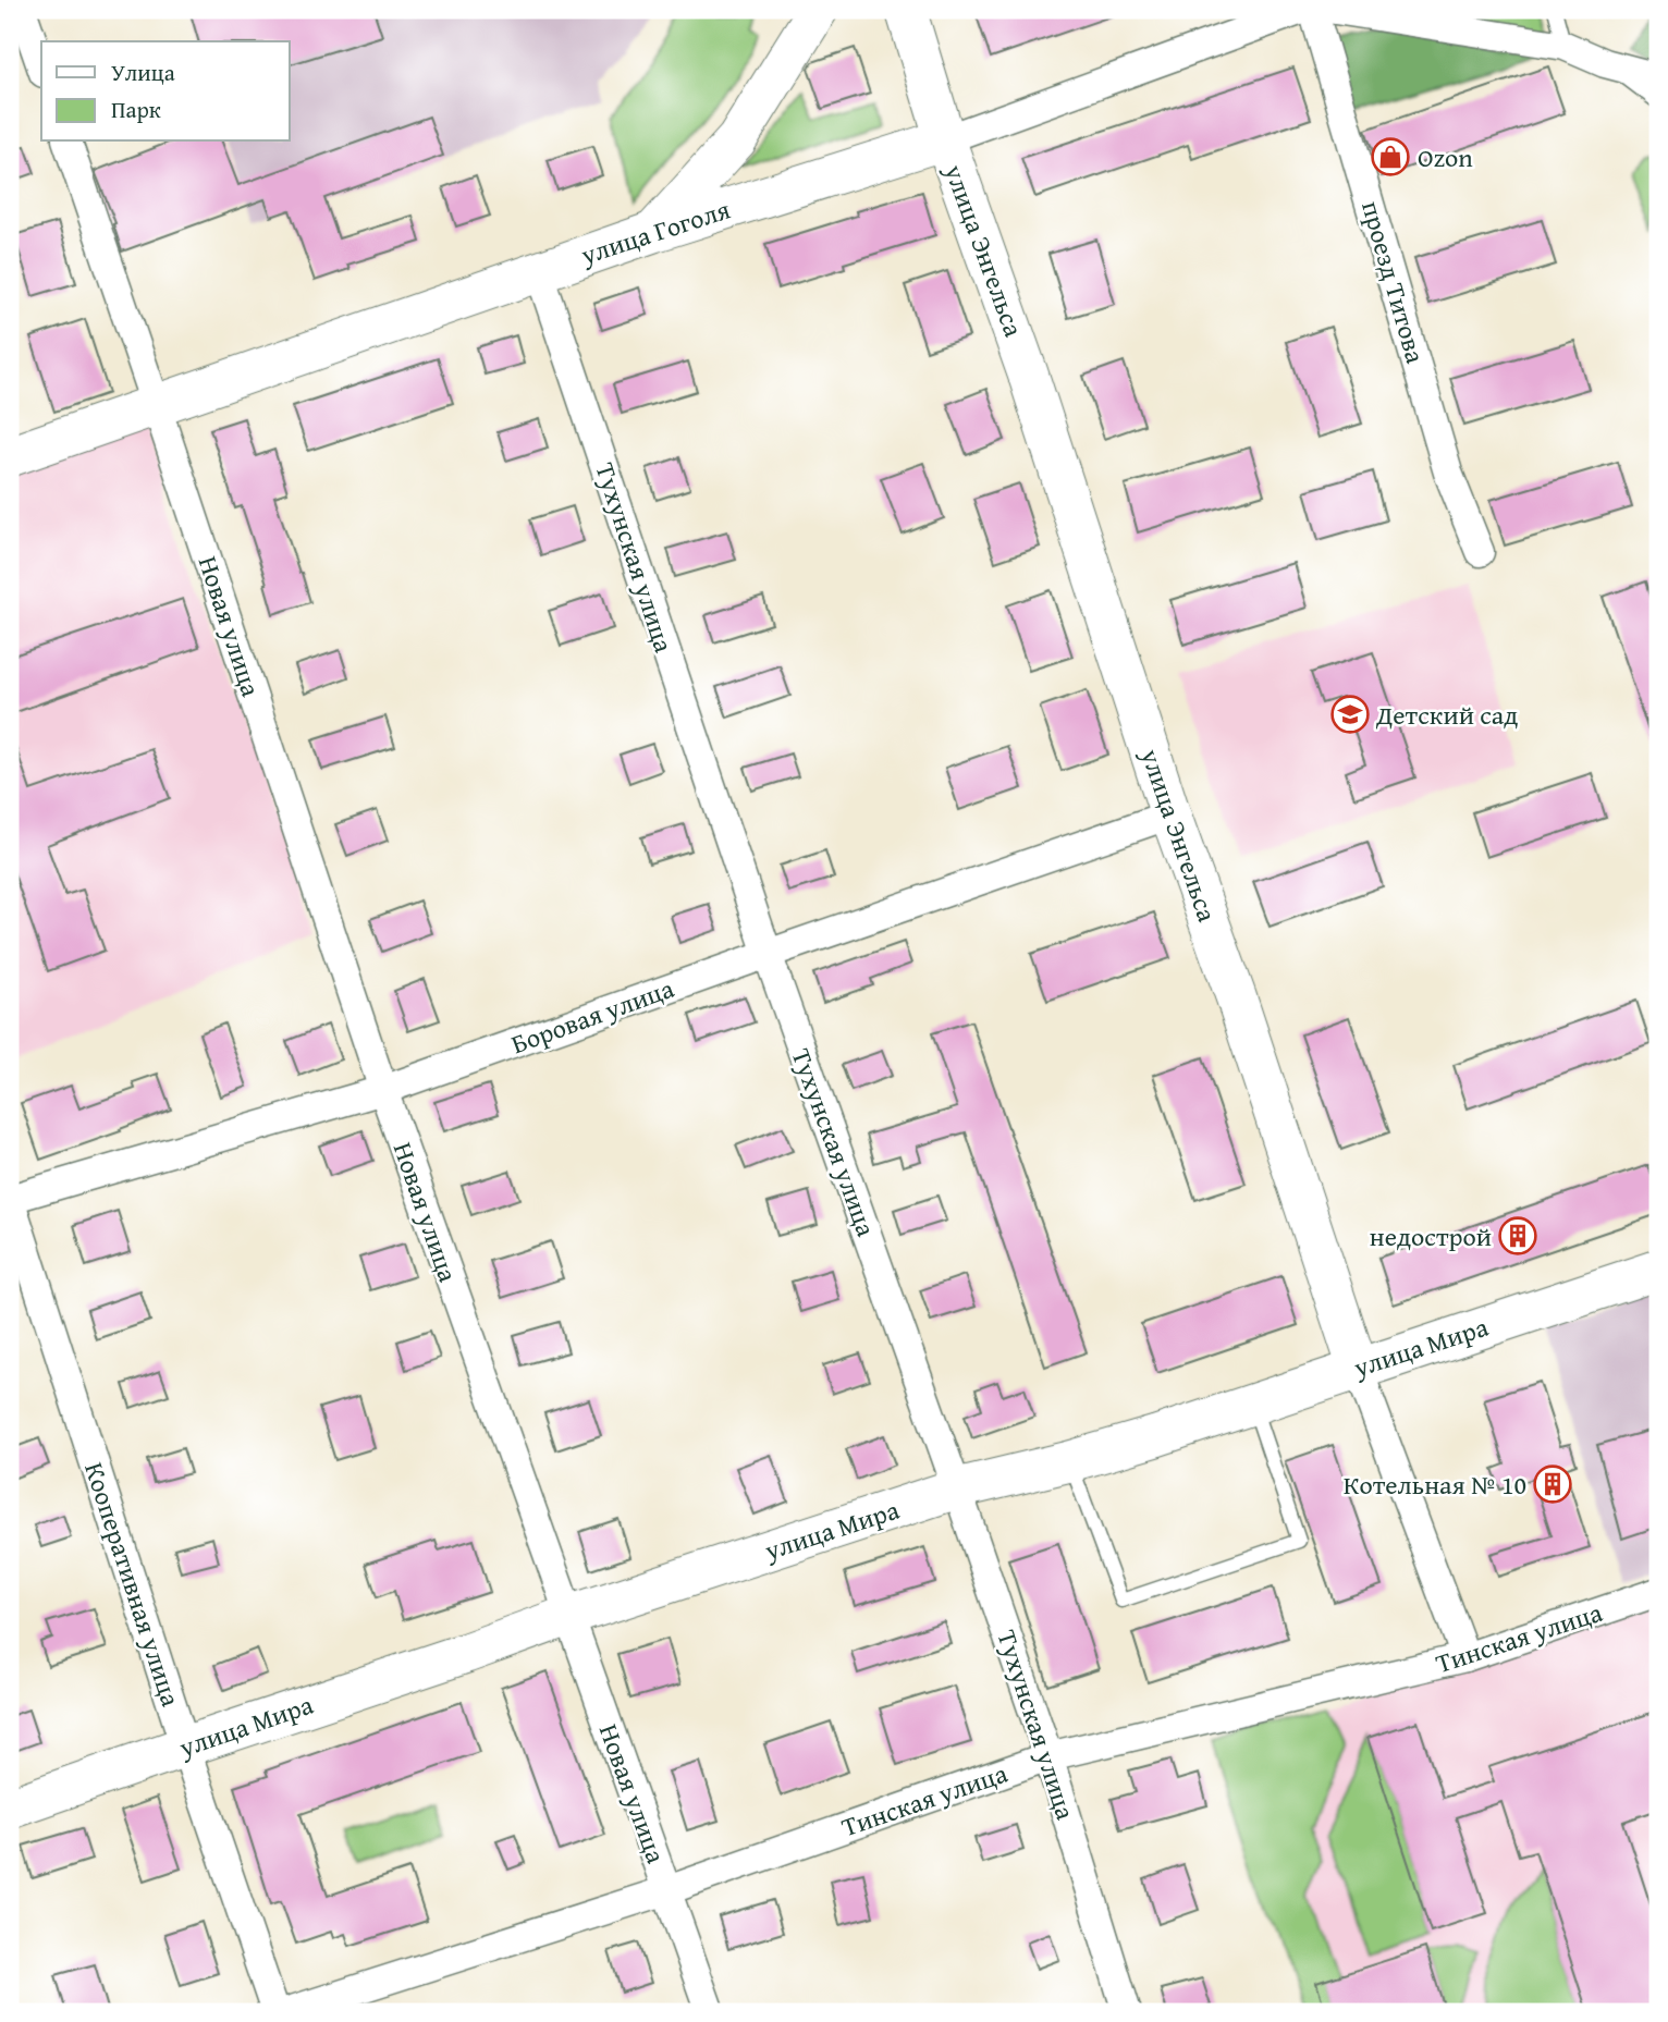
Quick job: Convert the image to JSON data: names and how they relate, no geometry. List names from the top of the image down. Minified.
{"streets":{"street":["улица Гоголя","улица Энгельса","проезд Титова","Тухунская улица","Новая улица","Боровая улица","улица Мира","Кооперативная улица","Тинская улица"]},"crossings":[["улица Гоголя","улица Энгельса"],["улица Гоголя","Тухунская улица"],["улица Гоголя","Новая улица"],["улица Энгельса","Боровая улица"],["улица Энгельса","улица Мира"],["улица Энгельса","Тинская улица"],["Тухунская улица","Боровая улица"],["Тухунская улица","улица Мира"],["Тухунская улица","Тинская улица"],["Новая улица","Боровая улица"],["Новая улица","улица Мира"],["Новая улица","Тинская улица"],["Боровая улица","Кооперативная улица"],["улица Мира","Кооперативная улица"]],"places":{"shop":["Ozon"],"school or university":["Детский сад"],"building":["недострой","Котельная № 10"]},"legend":["Улица","Парк"]}
